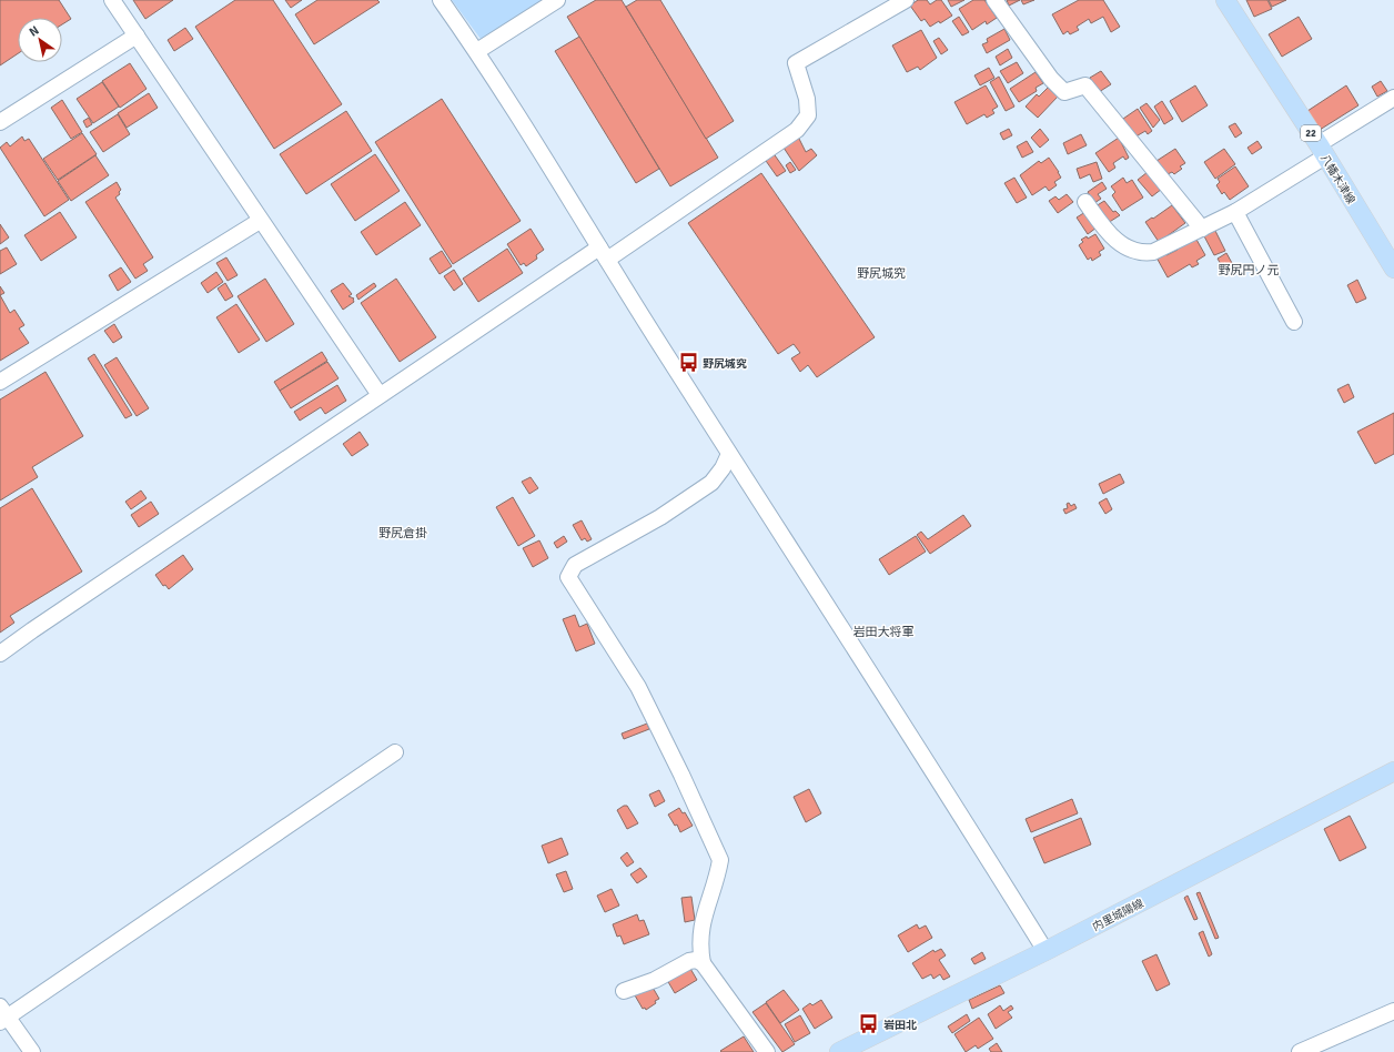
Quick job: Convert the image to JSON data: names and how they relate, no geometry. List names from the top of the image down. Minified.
{"streets":{"main road":["22","八幡木津線","内里城陽線"]},"districts":["野尻円ノ元","野尻城究","野尻倉掛","岩田大将軍"],"places":{"bus stop":["野尻城究","岩田北"]},"north":"top left"}
